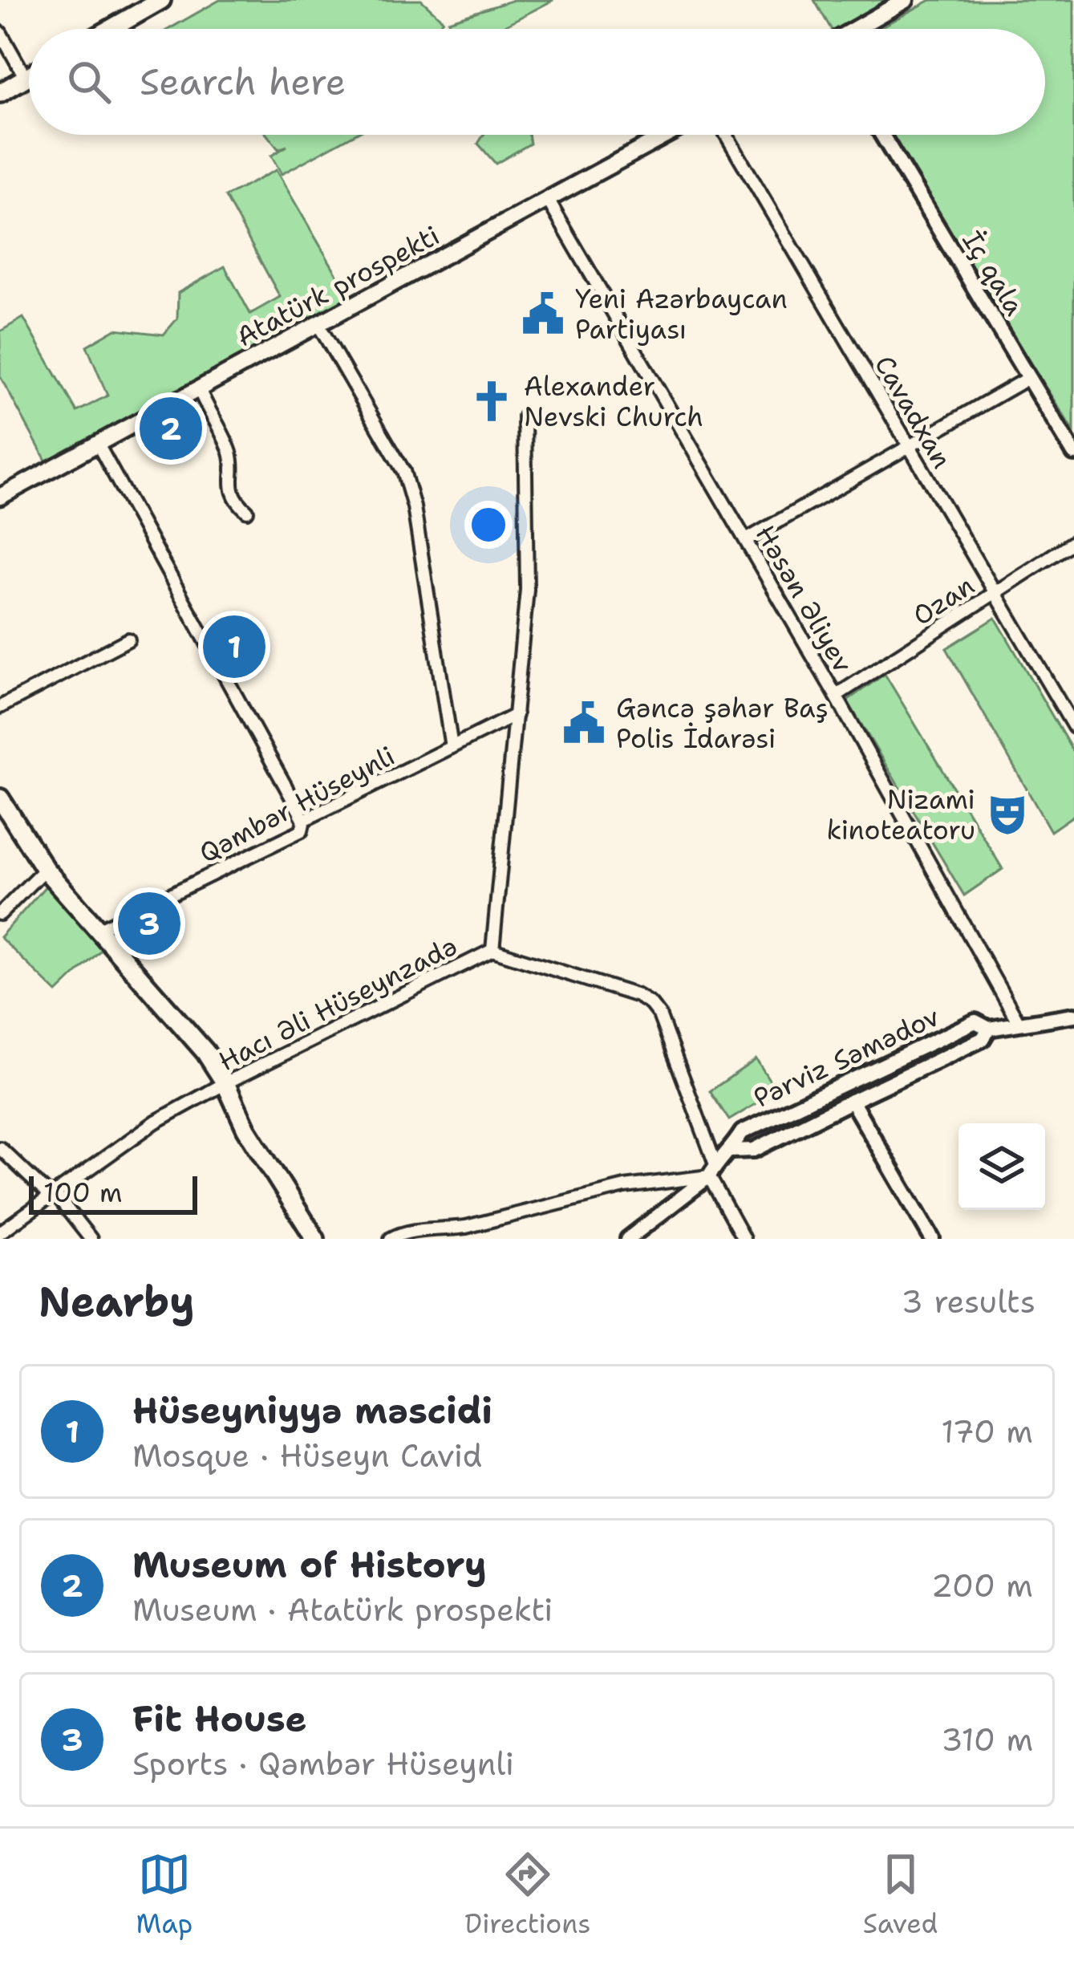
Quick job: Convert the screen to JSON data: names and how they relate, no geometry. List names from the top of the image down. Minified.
{"streets":{"main road":["Atatürk prospekti"],"street":["İç qala","Cavadxan","Həsən Əliyev","Ozan","Qəmbər Hüseynli","Hacı Əli Hüseynzadə","Pərviz Səmədov"]},"crossings":[["Atatürk prospekti","Həsən Əliyev"],["Cavadxan","Ozan"],["Həsən Əliyev","Ozan"],["Həsən Əliyev","Pərviz Səmədov"],["Qəmbər Hüseynli","Hacı Əli Hüseynzadə"]],"places":{"public building":["Yeni Azərbaycan Partiyası","Gəncə şəhər Baş Polis İdarəsi"],"church":["Alexander Nevski Church"],"theatre":["Nizami kinoteatoru"]},"scale_bar":"100 m","page":{"search":"Search here","pins":["2","1","3"],"scale":"100 m","heading":["Nearby","3 results"],"list":[{"mark":"1","name":"Hüseyniyyə məscidi","note":"Mosque · Hüseyn Cavid","value":"170 m"},{"mark":"2","name":"Museum of History","note":"Museum · Atatürk prospekti","value":"200 m"},{"mark":"3","name":"Fit House","note":"Sports · Qəmbər Hüseynli","value":"310 m"}],"nav":["Map","Directions","Saved"]}}
